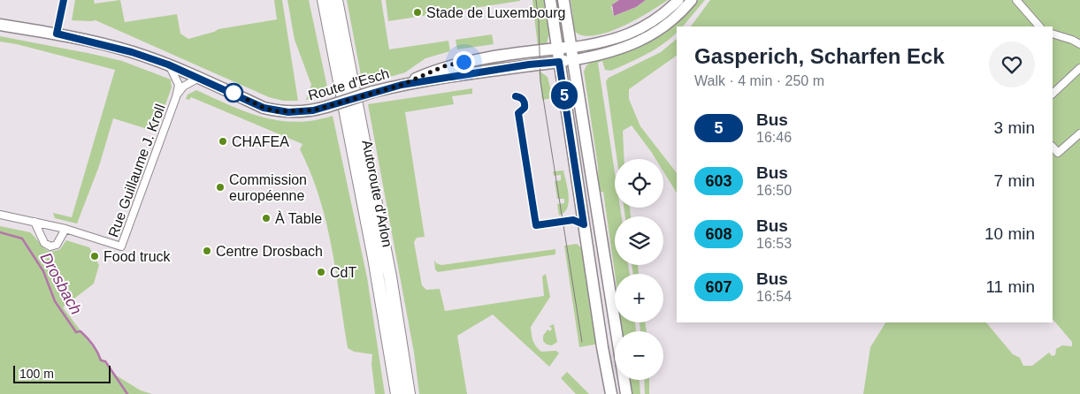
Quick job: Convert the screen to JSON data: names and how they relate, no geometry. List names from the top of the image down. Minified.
{"streets":{"highway":["Autoroute d'Arlon"],"main road":["Route d'Esch"],"street":["Rue Guillaume J. Kroll"]},"crossings":[["Route d'Esch","Rue Guillaume J. Kroll"]],"water":["Drosbach"],"places":["Stade de Luxembourg","CHAFEA","Commission européenne","À Table","Centre Drosbach","Food truck","CdT"],"lines":["bus line 5"],"scale_bar":"100 m","page":{"on_map":"5","heading":["Gasperich, Scharfen Eck","Walk · 4 min · 250 m"],"list":[{"mark":"5","name":"Bus","note":"16:46","value":"3 min"},{"mark":"603","name":"Bus","note":"16:50","value":"7 min"},{"mark":"608","name":"Bus","note":"16:53","value":"10 min"},{"mark":"607","name":"Bus","note":"16:54","value":"11 min"}],"map_buttons":["+","−"],"scale":"100 m"}}
